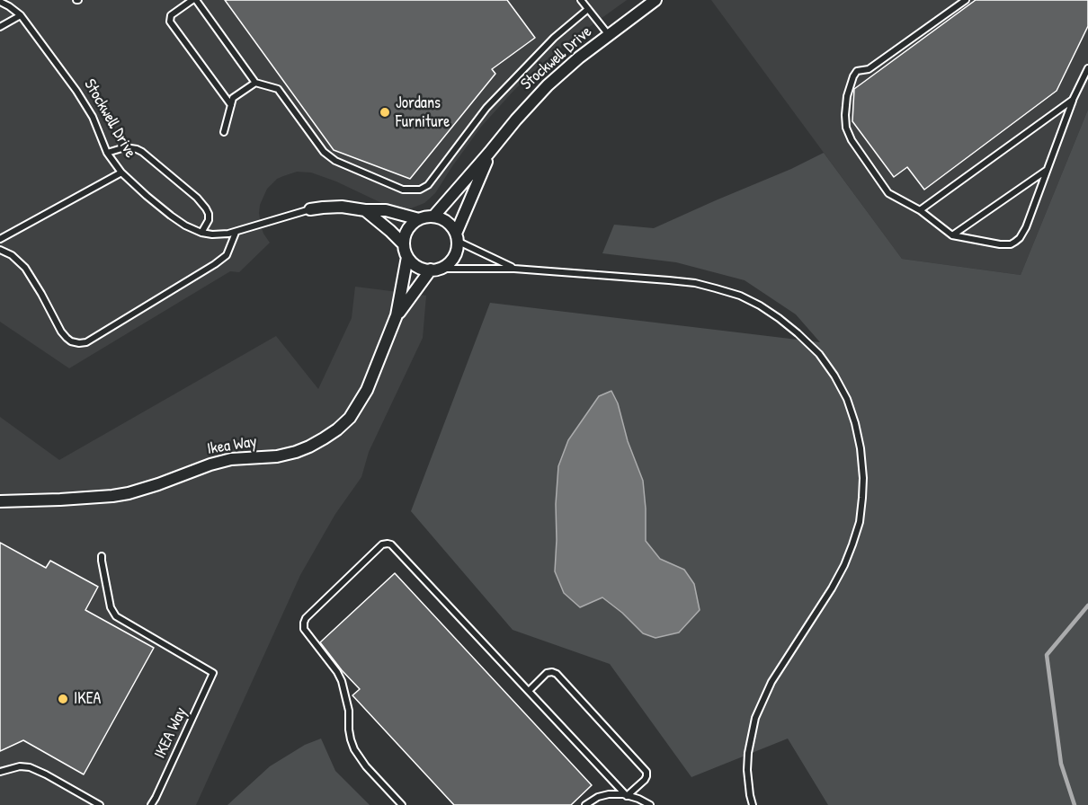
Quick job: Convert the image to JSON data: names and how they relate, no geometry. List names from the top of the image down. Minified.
{"streets":{"street":["Stockwell Drive","Ikea Way"],"lane":["IKEA Way"]},"crossings":[["Stockwell Drive","Ikea Way"]],"places":["Jordans Furniture","IKEA"]}
